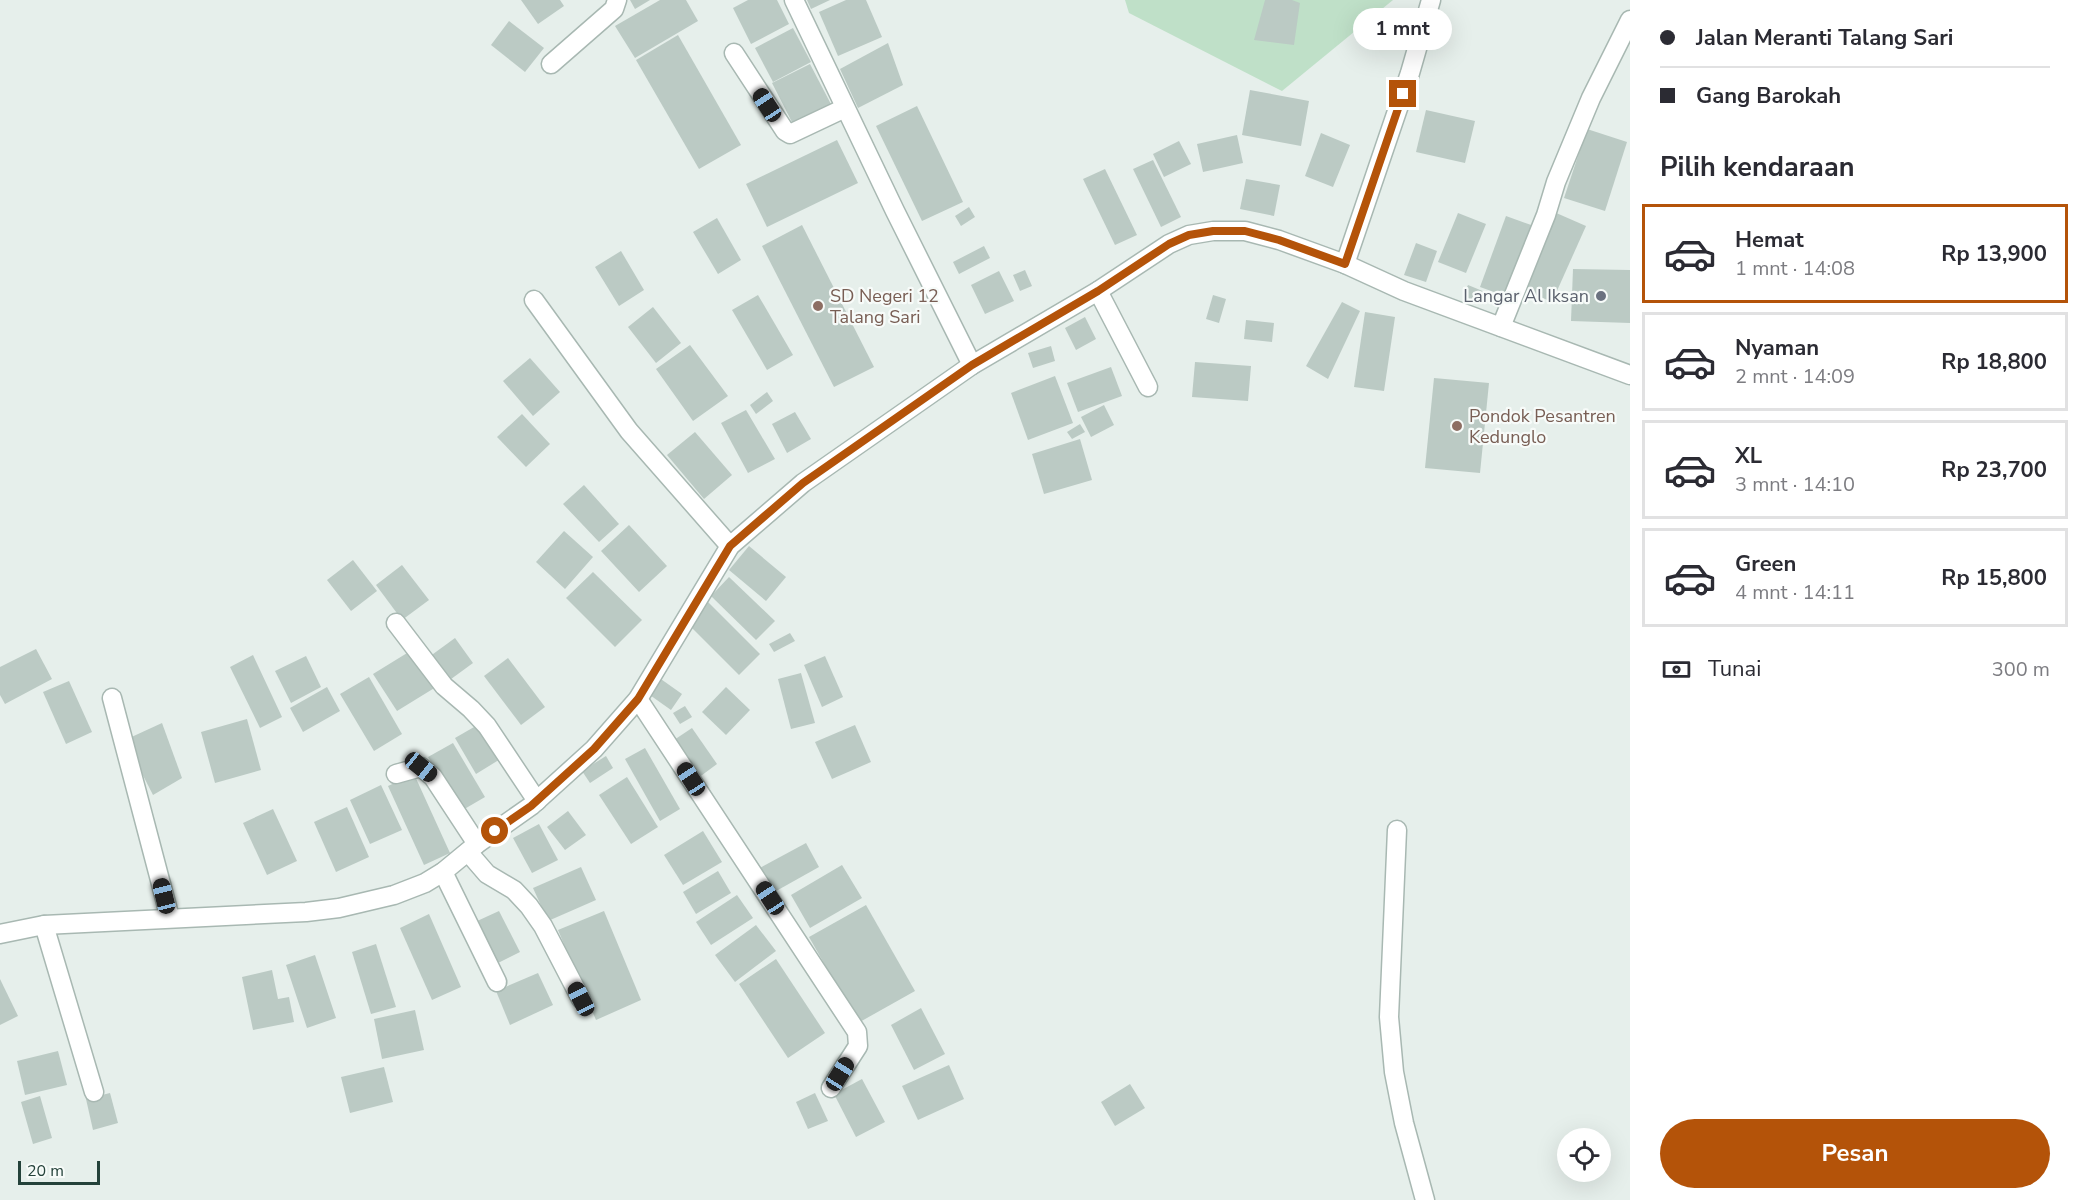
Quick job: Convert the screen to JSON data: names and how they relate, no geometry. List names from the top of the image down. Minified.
{"places":["Langar Al Iksan","SD Negeri 12 Talang Sari","Pondok Pesantren Kedunglo"],"scale_bar":"20 m","page":{"banner":["Jalan Meranti Talang Sari","Gang Barokah"],"bubble":"1 mnt","heading":"Pilih kendaraan","list":[{"name":"Hemat","note":"1 mnt · 14:08","value":"Rp 13,900"},{"name":"Nyaman","note":"2 mnt · 14:09","value":"Rp 18,800"},{"name":"XL","note":"3 mnt · 14:10","value":"Rp 23,700"},{"name":"Green","note":"4 mnt · 14:11","value":"Rp 15,800"}],"pay":["Tunai","300 m"],"buttons":"Pesan","scale":"20 m"}}
